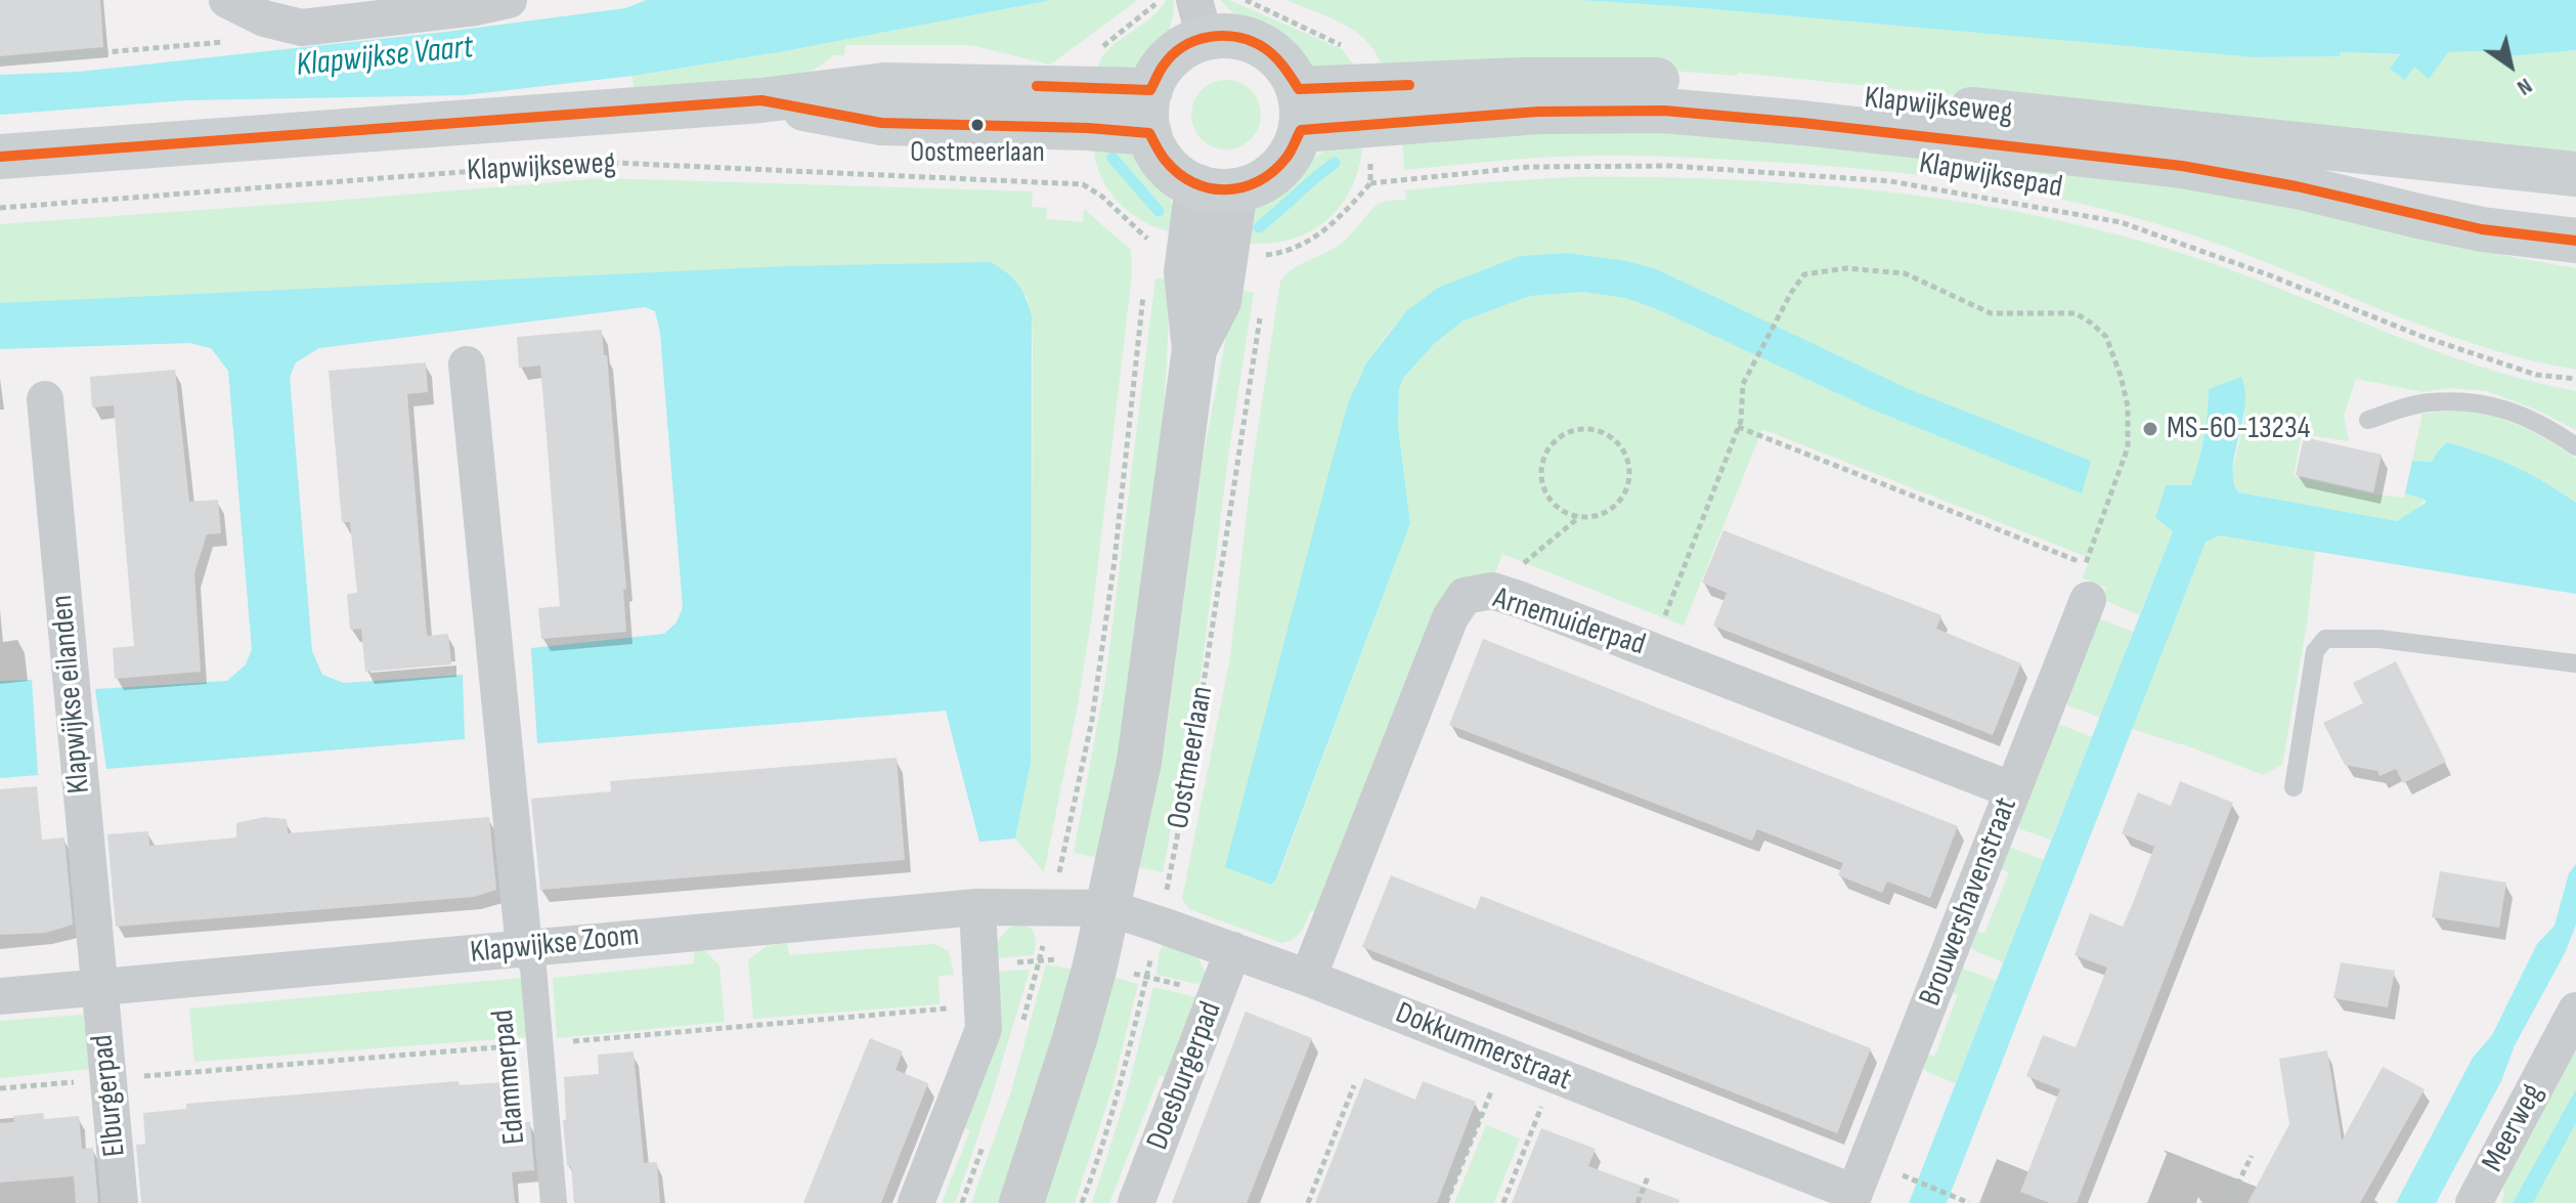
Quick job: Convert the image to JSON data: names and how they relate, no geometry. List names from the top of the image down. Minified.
{"streets":{"main road":["Klapwijkseweg"],"street":["Arnemuiderpad","Klapwijkse eilanden","Oostmeerlaan","Brouwershavenstraat","Klapwijkse Zoom","Dokkummerstraat","Doesburgerpad","Edammerpad","Elburgerpad","Meerweg"],"path":["Klapwijksepad"]},"crossings":[["Klapwijkseweg","Oostmeerlaan"],["Arnemuiderpad","Brouwershavenstraat"],["Arnemuiderpad","Dokkummerstraat"],["Klapwijkse eilanden","Klapwijkse Zoom"],["Klapwijkse eilanden","Elburgerpad"],["Oostmeerlaan","Klapwijkse Zoom"],["Oostmeerlaan","Dokkummerstraat"],["Brouwershavenstraat","Dokkummerstraat"],["Klapwijkse Zoom","Dokkummerstraat"],["Klapwijkse Zoom","Edammerpad"],["Klapwijkse Zoom","Elburgerpad"],["Dokkummerstraat","Doesburgerpad"]],"water":["Klapwijkse Vaart"],"places":["Oostmeerlaan","MS-60-13234"],"north":"bottom right"}
